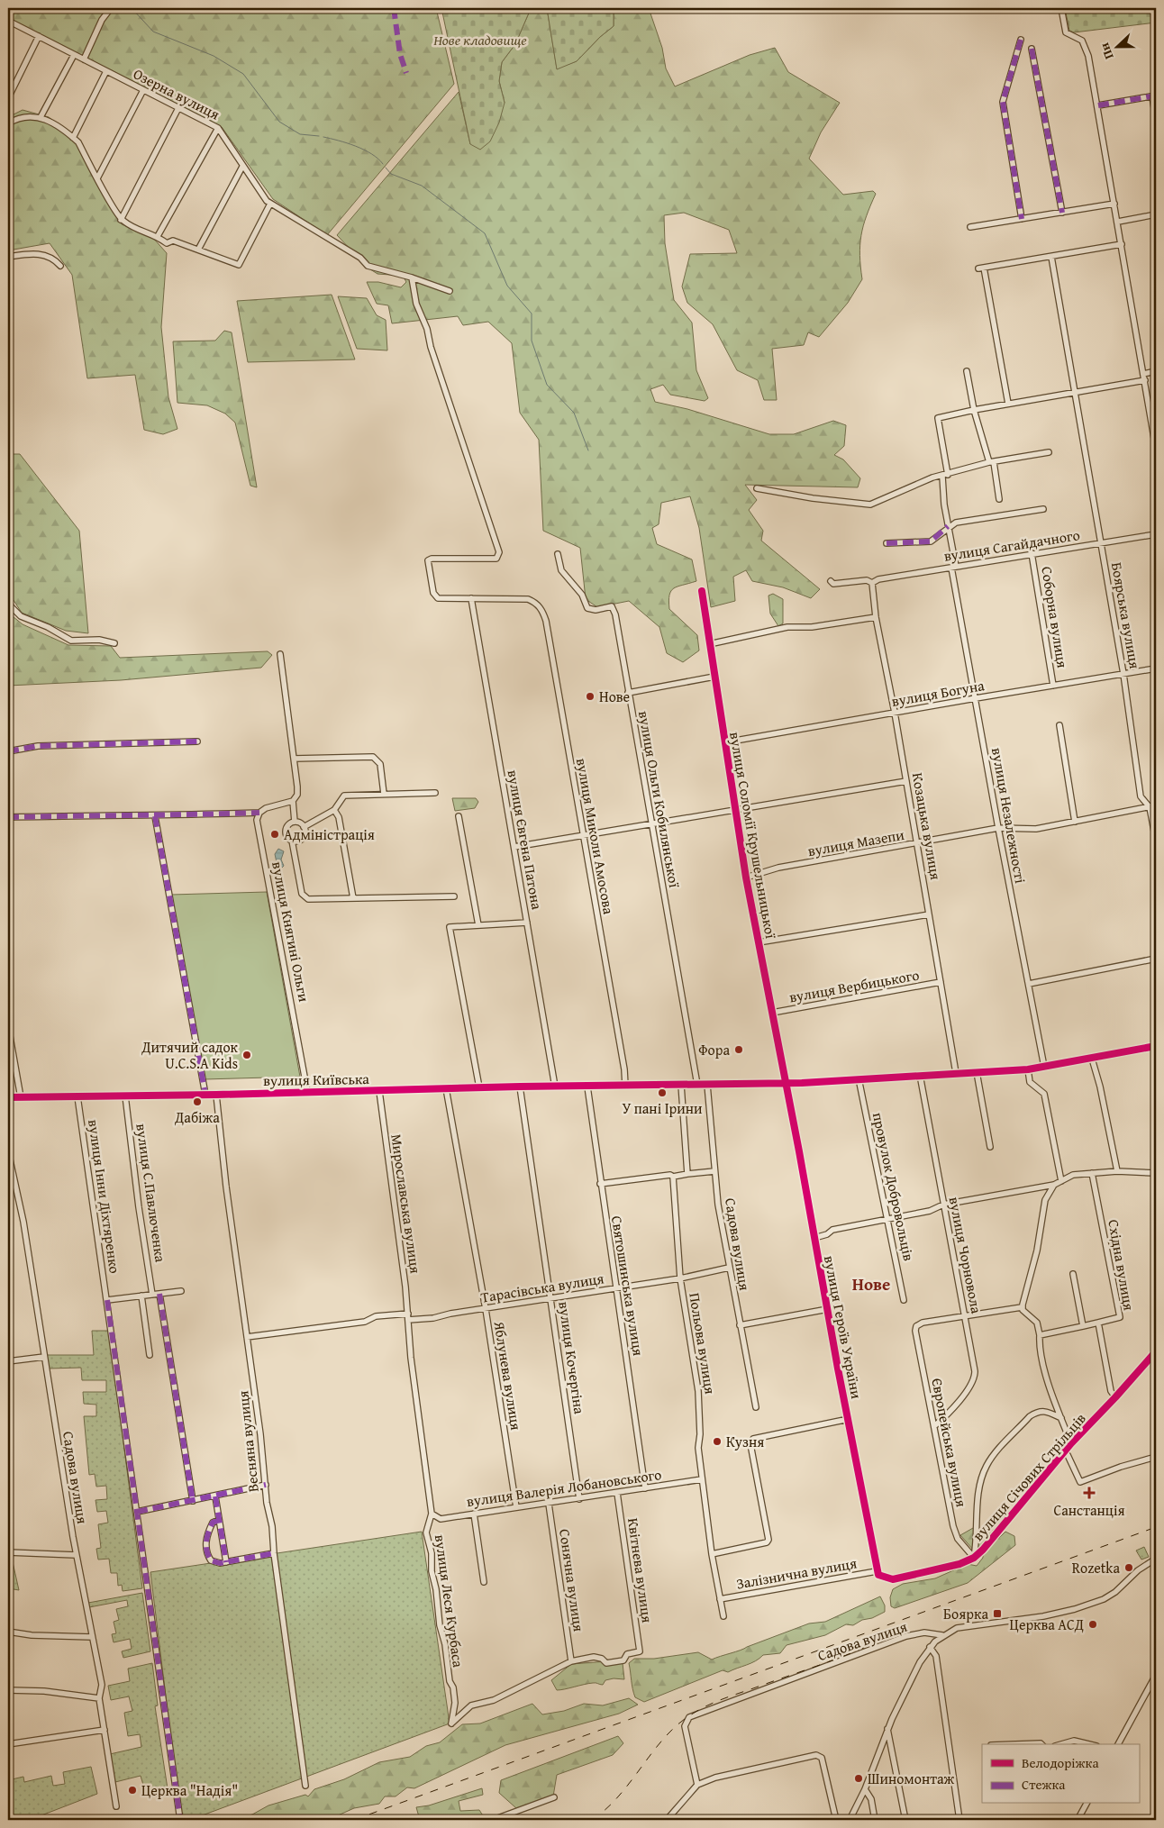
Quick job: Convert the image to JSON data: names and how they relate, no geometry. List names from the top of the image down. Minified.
{"streets":{"street":["Озерна вулиця","вулиця Сагайдачного","Боярська вулиця","Соборна вулиця","вулиця Богуна","вулиця Ольги Кобилянської","вулиця Незалежності","Козацька вулиця","вулиця Соломії Крушельницької","вулиця Миколи Амосова","вулиця Євгена Патона","вулиця Мазепи","вулиця Княгині Ольги","вулиця Вербицького","вулиця Київська","провулок Добровольців","вулиця С.Павлюченка","вулиця Інни Діхтяренко","Мирославська вулиця","Садова вулиця","вулиця Чорновола","Східна вулиця","Святошинська вулиця","Тарасівська вулиця","вулиця Героїв України","Польова вулиця","вулиця Кочергіна","Яблунева вулиця","Весняна вулиця","Європейська вулиця","вулиця Січових Стрільців","вулиця Валерія Лобановського","Квітнева вулиця","Залізнична вулиця","Сонячна вулиця","вулиця Леся Курбаса"]},"crossings":[["вулиця Сагайдачного","Боярська вулиця"],["вулиця Сагайдачного","Соборна вулиця"],["вулиця Сагайдачного","вулиця Незалежності"],["вулиця Сагайдачного","Козацька вулиця"],["Боярська вулиця","вулиця Богуна"],["Боярська вулиця","вулиця Мазепи"],["Соборна вулиця","вулиця Богуна"],["вулиця Богуна","вулиця Незалежності"],["вулиця Богуна","Козацька вулиця"],["вулиця Богуна","вулиця Соломії Крушельницької"],["вулиця Ольги Кобилянської","вулиця Київська"],["вулиця Незалежності","вулиця Мазепи"],["вулиця Незалежності","вулиця Київська"],["Козацька вулиця","вулиця Мазепи"],["Козацька вулиця","вулиця Вербицького"],["Козацька вулиця","вулиця Київська"],["вулиця Соломії Крушельницької","вулиця Мазепи"],["вулиця Соломії Крушельницької","вулиця Вербицького"],["вулиця Соломії Крушельницької","вулиця Київська"],["вулиця Соломії Крушельницької","вулиця Героїв України"],["вулиця Миколи Амосова","вулиця Євгена Патона"],["вулиця Миколи Амосова","вулиця Київська"],["вулиця Євгена Патона","вулиця Київська"],["вулиця Княгині Ольги","вулиця Київська"],["вулиця Київська","провулок Добровольців"],["вулиця Київська","вулиця С.Павлюченка"],["вулиця Київська","вулиця Інни Діхтяренко"],["вулиця Київська","Мирославська вулиця"],["вулиця Київська","Садова вулиця"],["вулиця Київська","вулиця Чорновола"],["вулиця Київська","Святошинська вулиця"],["вулиця Київська","вулиця Героїв України"],["вулиця Київська","вулиця Кочергіна"],["вулиця Київська","Яблунева вулиця"],["вулиця Київська","Весняна вулиця"],["Мирославська вулиця","Тарасівська вулиця"],["Мирославська вулиця","вулиця Леся Курбаса"],["Садова вулиця","Тарасівська вулиця"],["вулиця Чорновола","Європейська вулиця"],["Святошинська вулиця","Тарасівська вулиця"],["Святошинська вулиця","вулиця Валерія Лобановського"],["Тарасівська вулиця","Польова вулиця"],["Тарасівська вулиця","вулиця Кочергіна"],["Тарасівська вулиця","Яблунева вулиця"],["Тарасівська вулиця","Весняна вулиця"],["Тарасівська вулиця","вулиця Леся Курбаса"],["вулиця Героїв України","Залізнична вулиця"],["Польова вулиця","вулиця Валерія Лобановського"],["Польова вулиця","Залізнична вулиця"],["вулиця Кочергіна","вулиця Валерія Лобановського"],["Яблунева вулиця","вулиця Валерія Лобановського"],["Європейська вулиця","вулиця Січових Стрільців"],["Європейська вулиця","Залізнична вулиця"],["вулиця Січових Стрільців","Залізнична вулиця"],["вулиця Валерія Лобановського","Квітнева вулиця"],["вулиця Валерія Лобановського","Сонячна вулиця"],["вулиця Валерія Лобановського","вулиця Леся Курбаса"],["Квітнева вулиця","Сонячна вулиця"],["Квітнева вулиця","вулиця Леся Курбаса"],["Сонячна вулиця","вулиця Леся Курбаса"]],"districts":["Нове"],"parks":["Нове кладовище"],"places":{"other":["Нове","Адміністрація","Фора","Дитячий садок U.C.S.A Kids","У пані Ірини","Дабіжа","Кузня","Rozetka","Церква АСД","Шиномонтаж","Церква \"Надія\""],"health":["Санстанція"],"transit":["Боярка"]},"legend":["Велодоріжка","Стежка"],"north":"left"}
